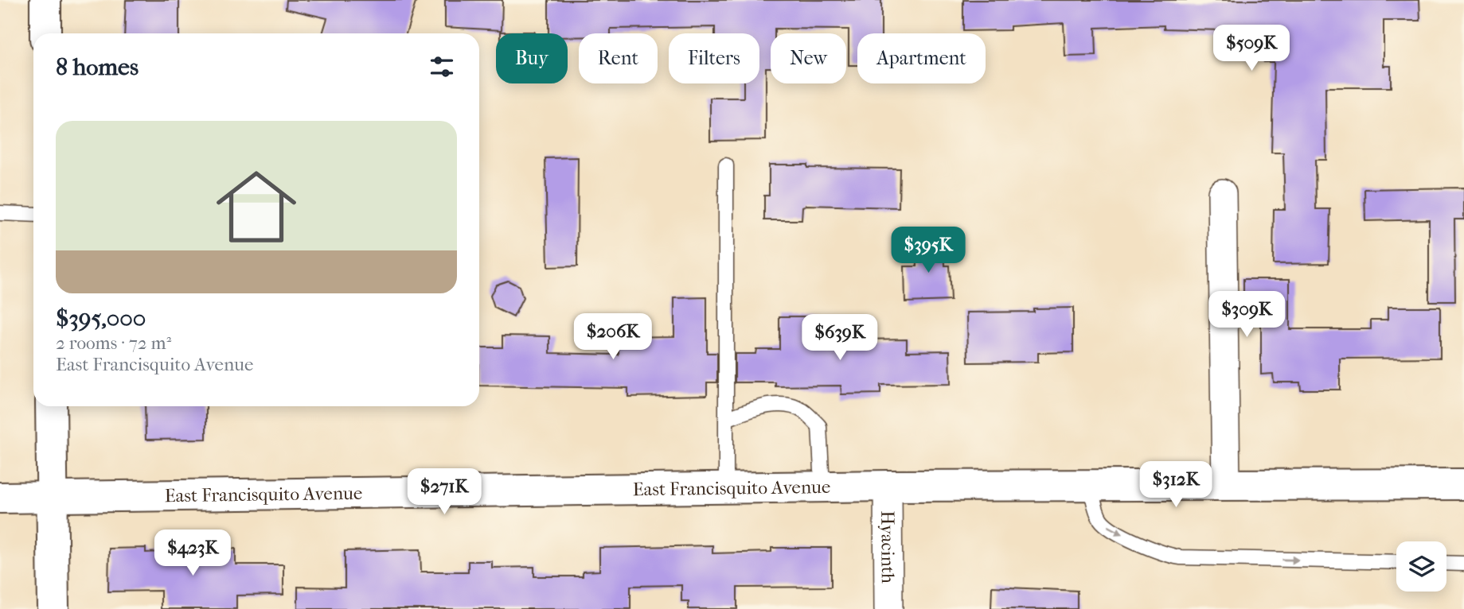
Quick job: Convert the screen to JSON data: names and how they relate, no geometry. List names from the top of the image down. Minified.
{"streets":{"street":["East Francisquito Avenue","Hyacinth"]},"crossings":[["East Francisquito Avenue","Hyacinth"]],"page":{"price":["$509K","$395K","$309K","$206K","$639K","$312K","$271K","$423K"],"chip":["Buy","Rent","Filters","New","Apartment"],"heading":"8 homes","list":[{"name":"$395,000","note":"2 rooms · 72 m² · East Francisquito Avenue"}]}}
